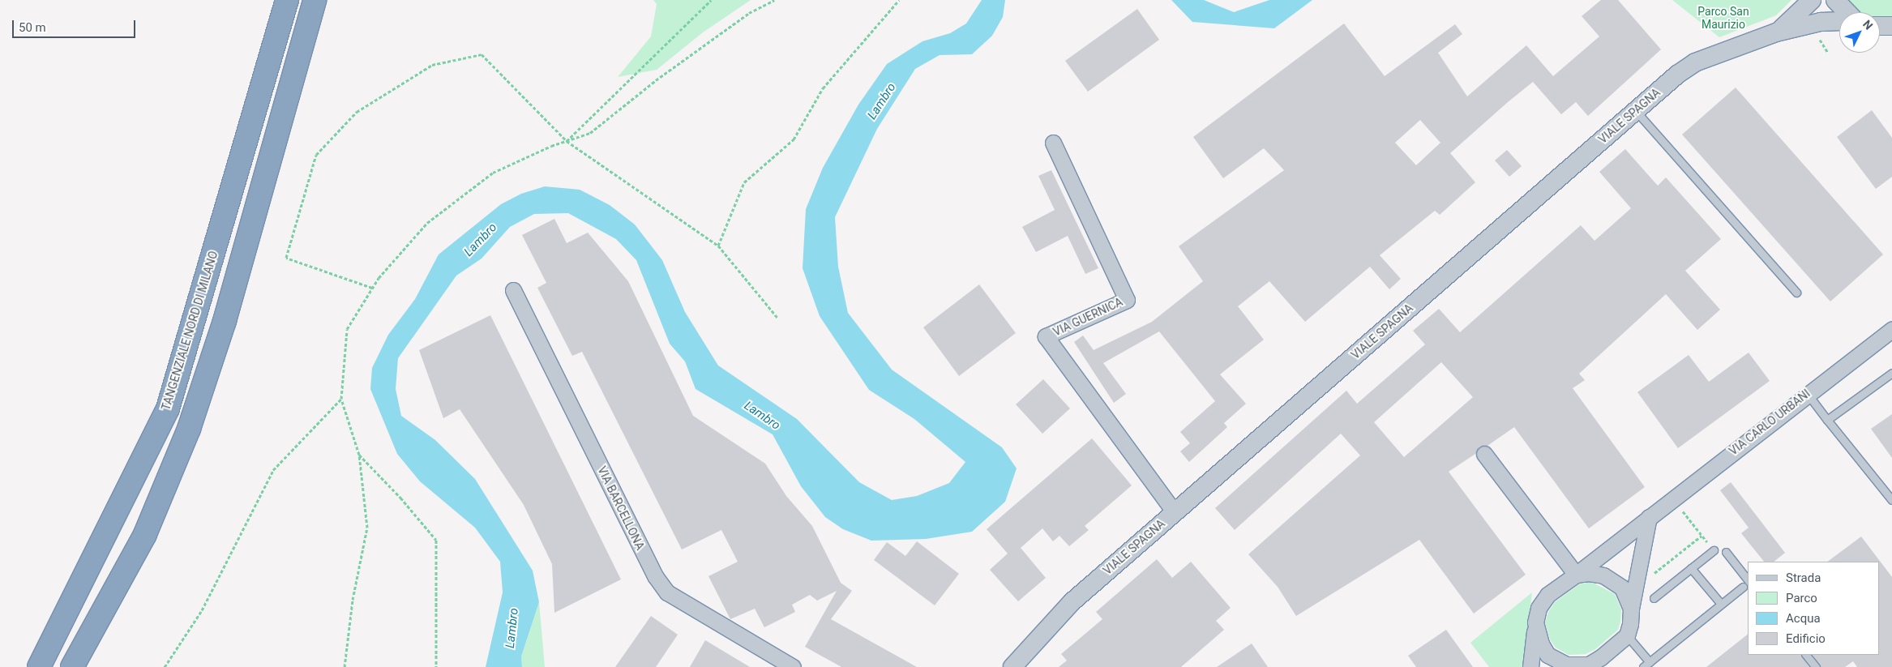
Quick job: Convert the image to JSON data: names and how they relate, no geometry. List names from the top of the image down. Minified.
{"streets":{"highway":["TANGENZIALE NORD DI MILANO"],"street":["VIALE SPAGNA","VIA GUERNICA","VIA CARLO URBANI","VIA BARCELLONA"]},"crossings":[["VIALE SPAGNA","VIA GUERNICA"]],"water":["Lambro"],"parks":["Parco San Maurizio"],"legend":["Strada","Parco","Acqua","Edificio"],"scale_bar":"50 m","north":"top right"}
